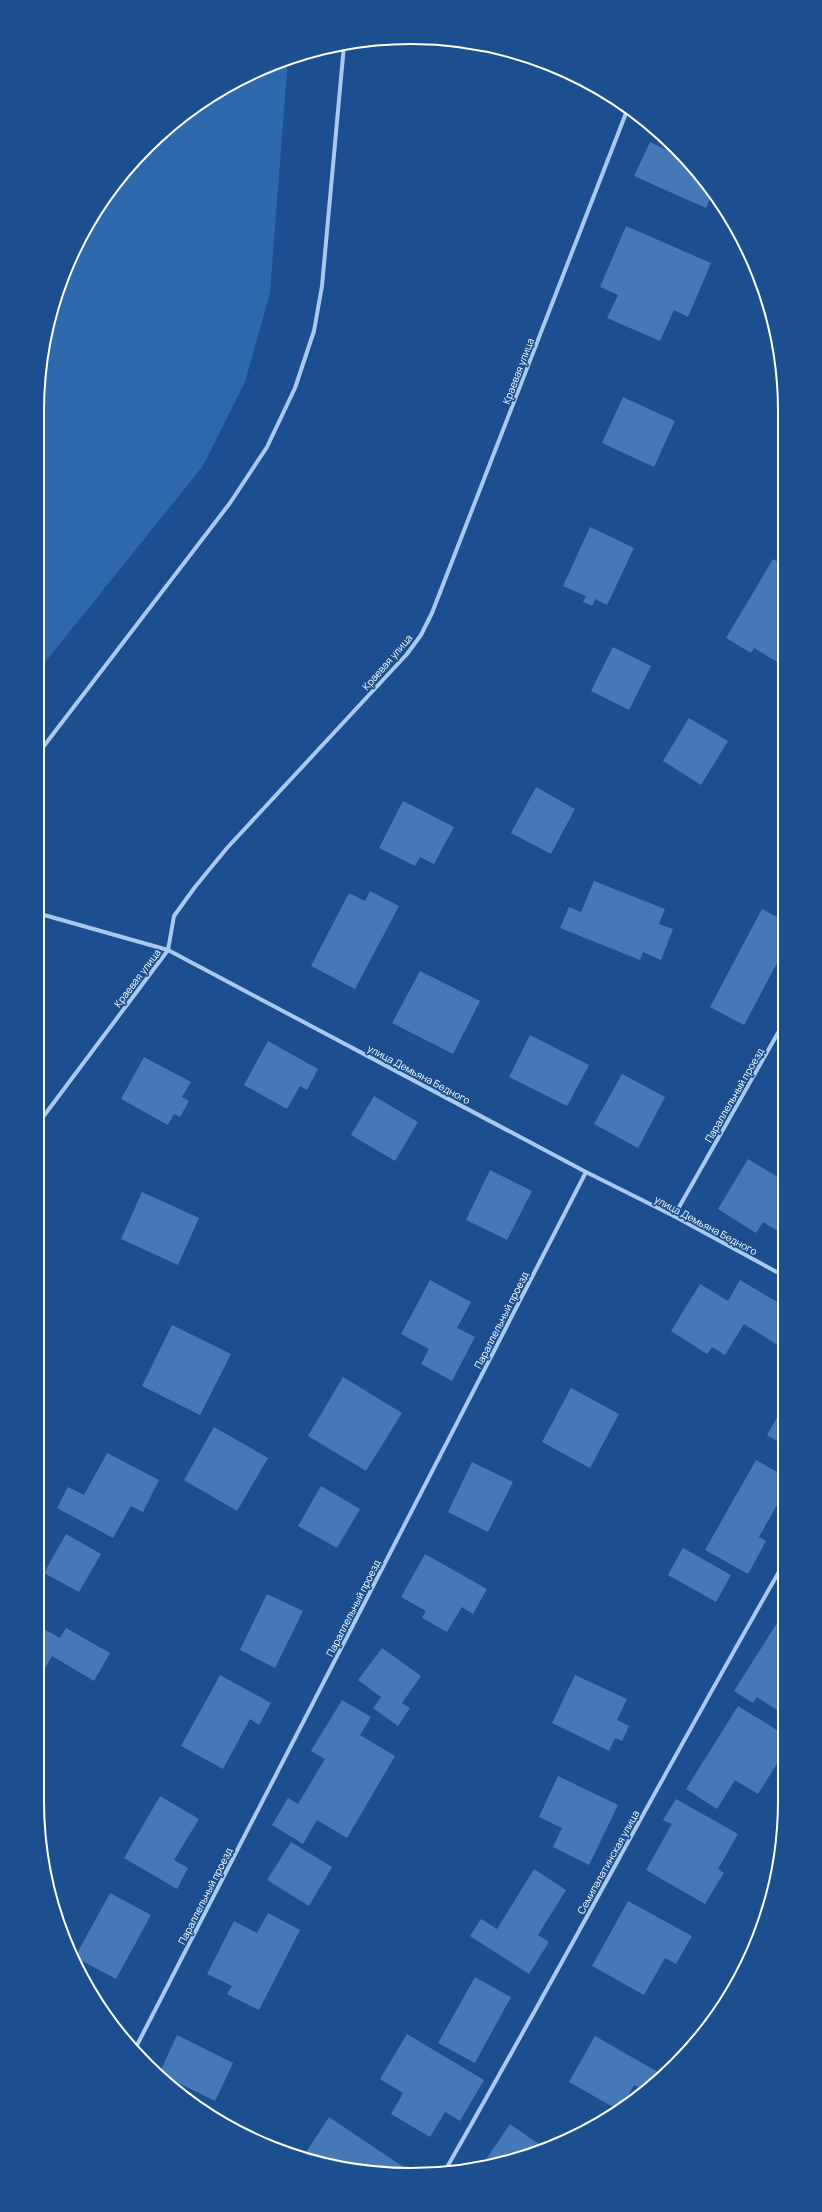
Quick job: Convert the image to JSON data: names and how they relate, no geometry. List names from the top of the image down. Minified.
{"streets":{"street":["Краевая улица","улица Демьяна Бедного","Параллельный проезд","Семипалатинская улица"]},"crossings":[["Краевая улица","улица Демьяна Бедного"],["улица Демьяна Бедного","Параллельный проезд"]]}
